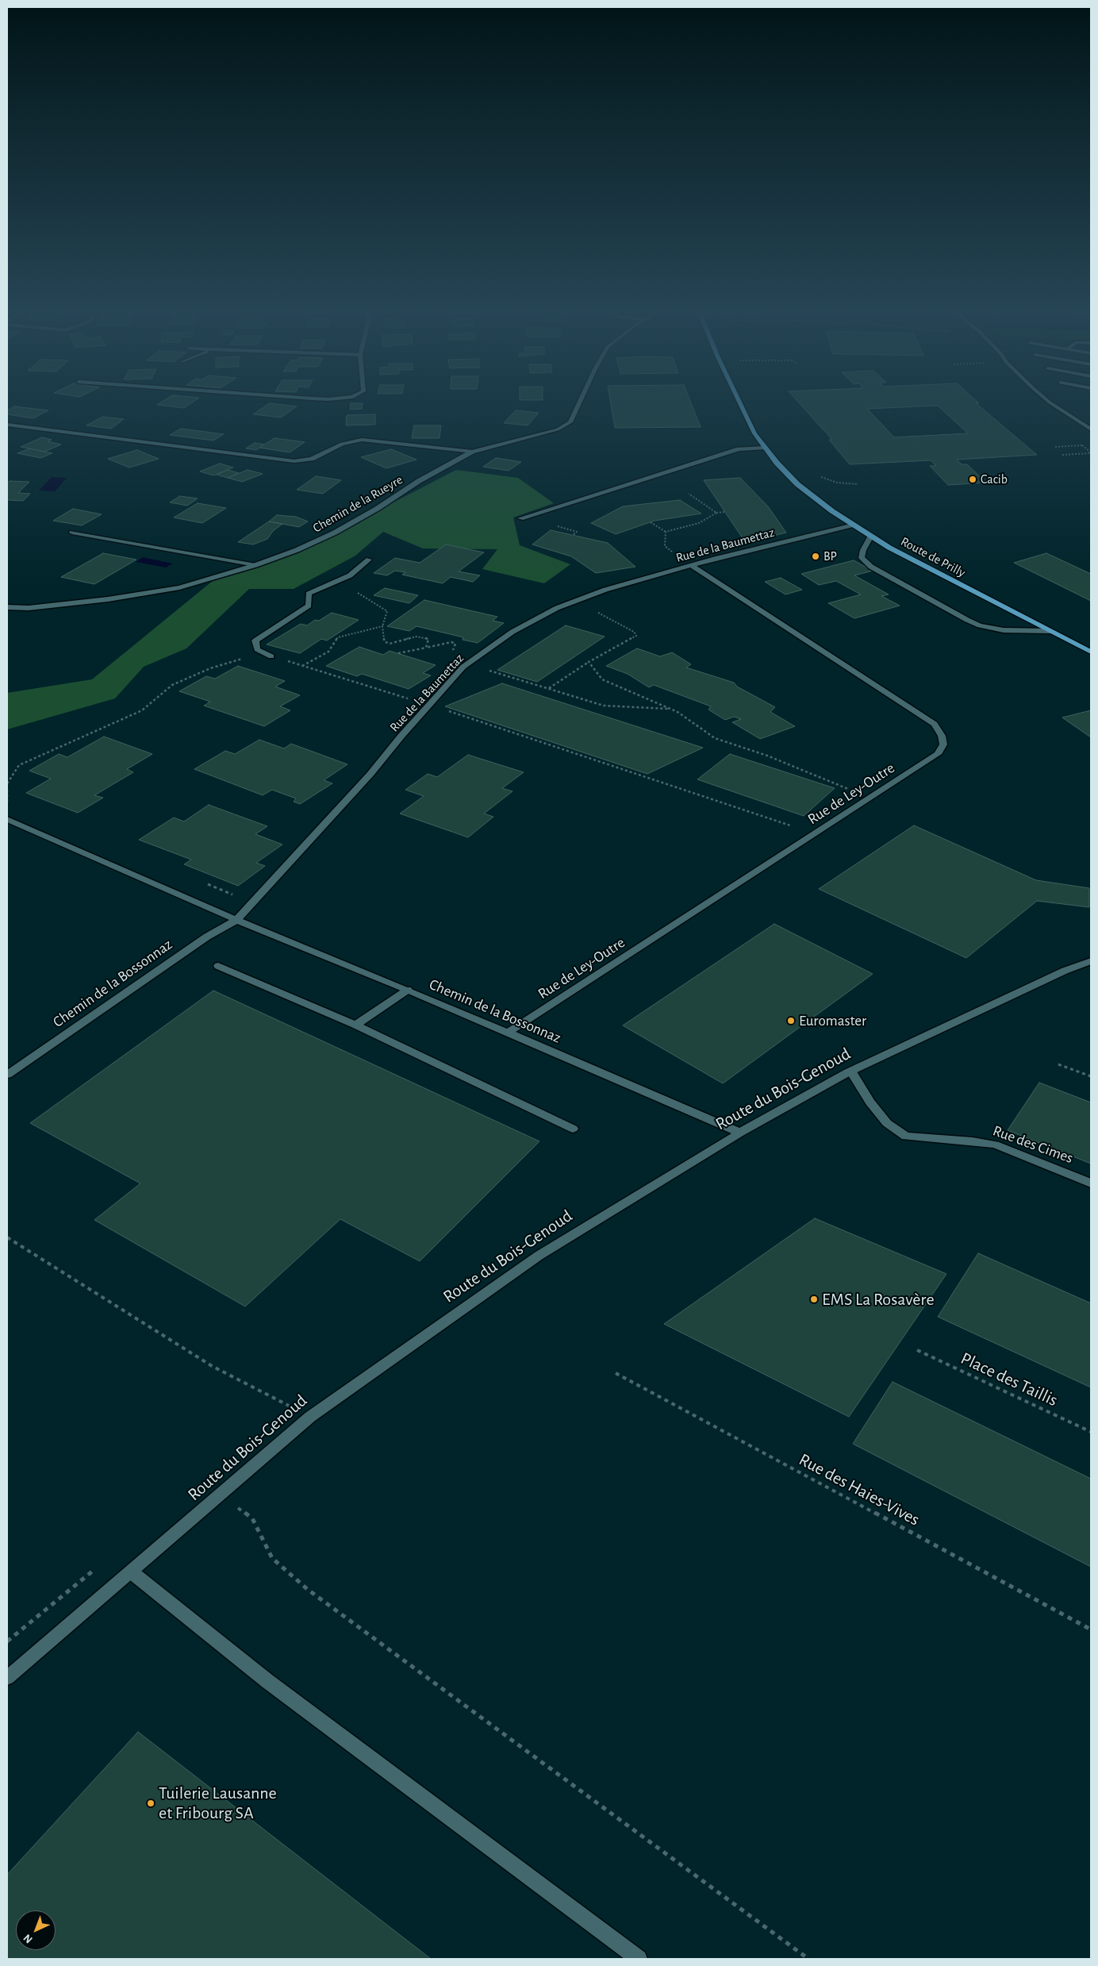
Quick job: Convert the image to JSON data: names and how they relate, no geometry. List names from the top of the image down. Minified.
{"streets":{"main road":["Route de Prilly"],"street":["Chemin de la Rueyre","Rue de la Baumettaz","Rue de Ley-Outre","Chemin de la Bossonnaz","Route du Bois-Genoud","Rue des Cimes"],"path":["Place des Taillis","Rue des Haies-Vives"]},"crossings":[["Rue de la Baumettaz","Route de Prilly"],["Rue de la Baumettaz","Rue de Ley-Outre"],["Rue de la Baumettaz","Chemin de la Bossonnaz"],["Rue de Ley-Outre","Chemin de la Bossonnaz"],["Chemin de la Bossonnaz","Route du Bois-Genoud"],["Route du Bois-Genoud","Rue des Cimes"]],"places":["Cacib","BP","Euromaster","EMS La Rosavère","Tuilerie Lausanne et Fribourg SA"],"north":"bottom left"}
